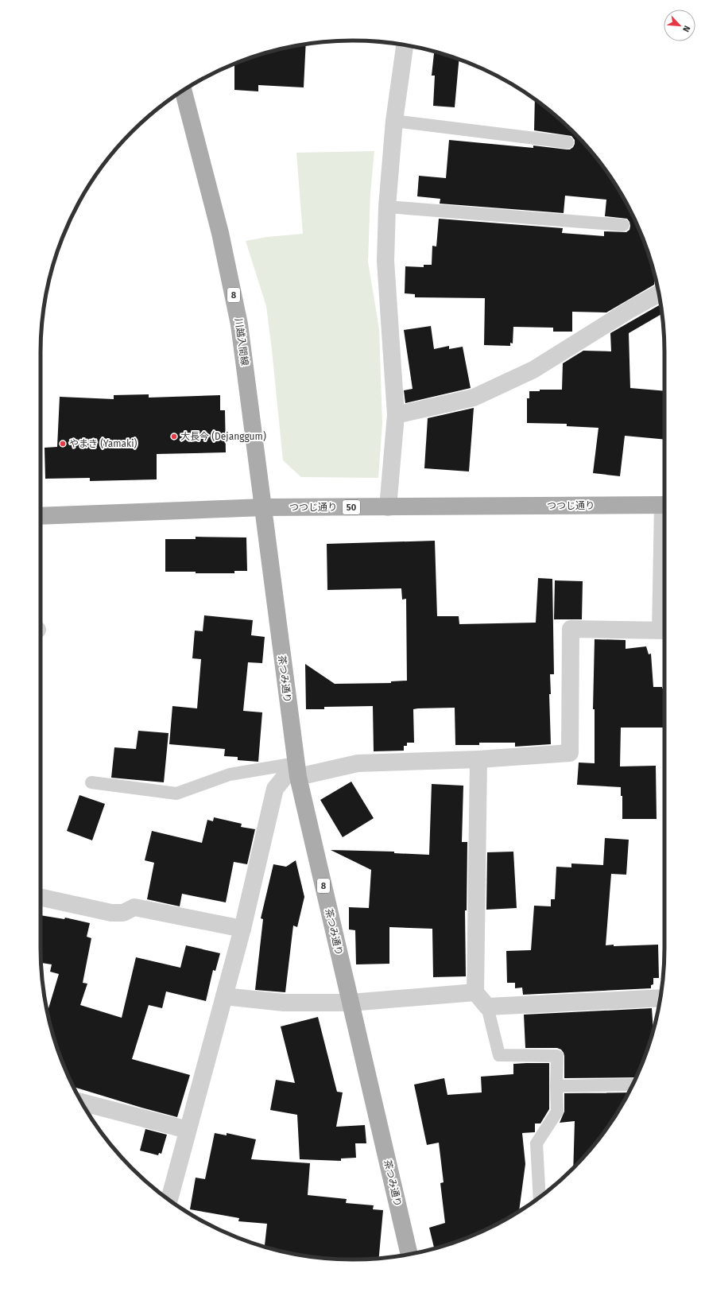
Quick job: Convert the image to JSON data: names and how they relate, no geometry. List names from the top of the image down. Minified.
{"streets":{"main road":["8","川越入間線","つつじ通り","50","茶つみ通り"]},"crossings":[["川越入間線","つつじ通り"],["川越入間線","茶つみ通り"],["つつじ通り","茶つみ通り"]],"places":["大長今 (Dejanggum)","やまき (Yamaki)"],"north":"bottom right"}
